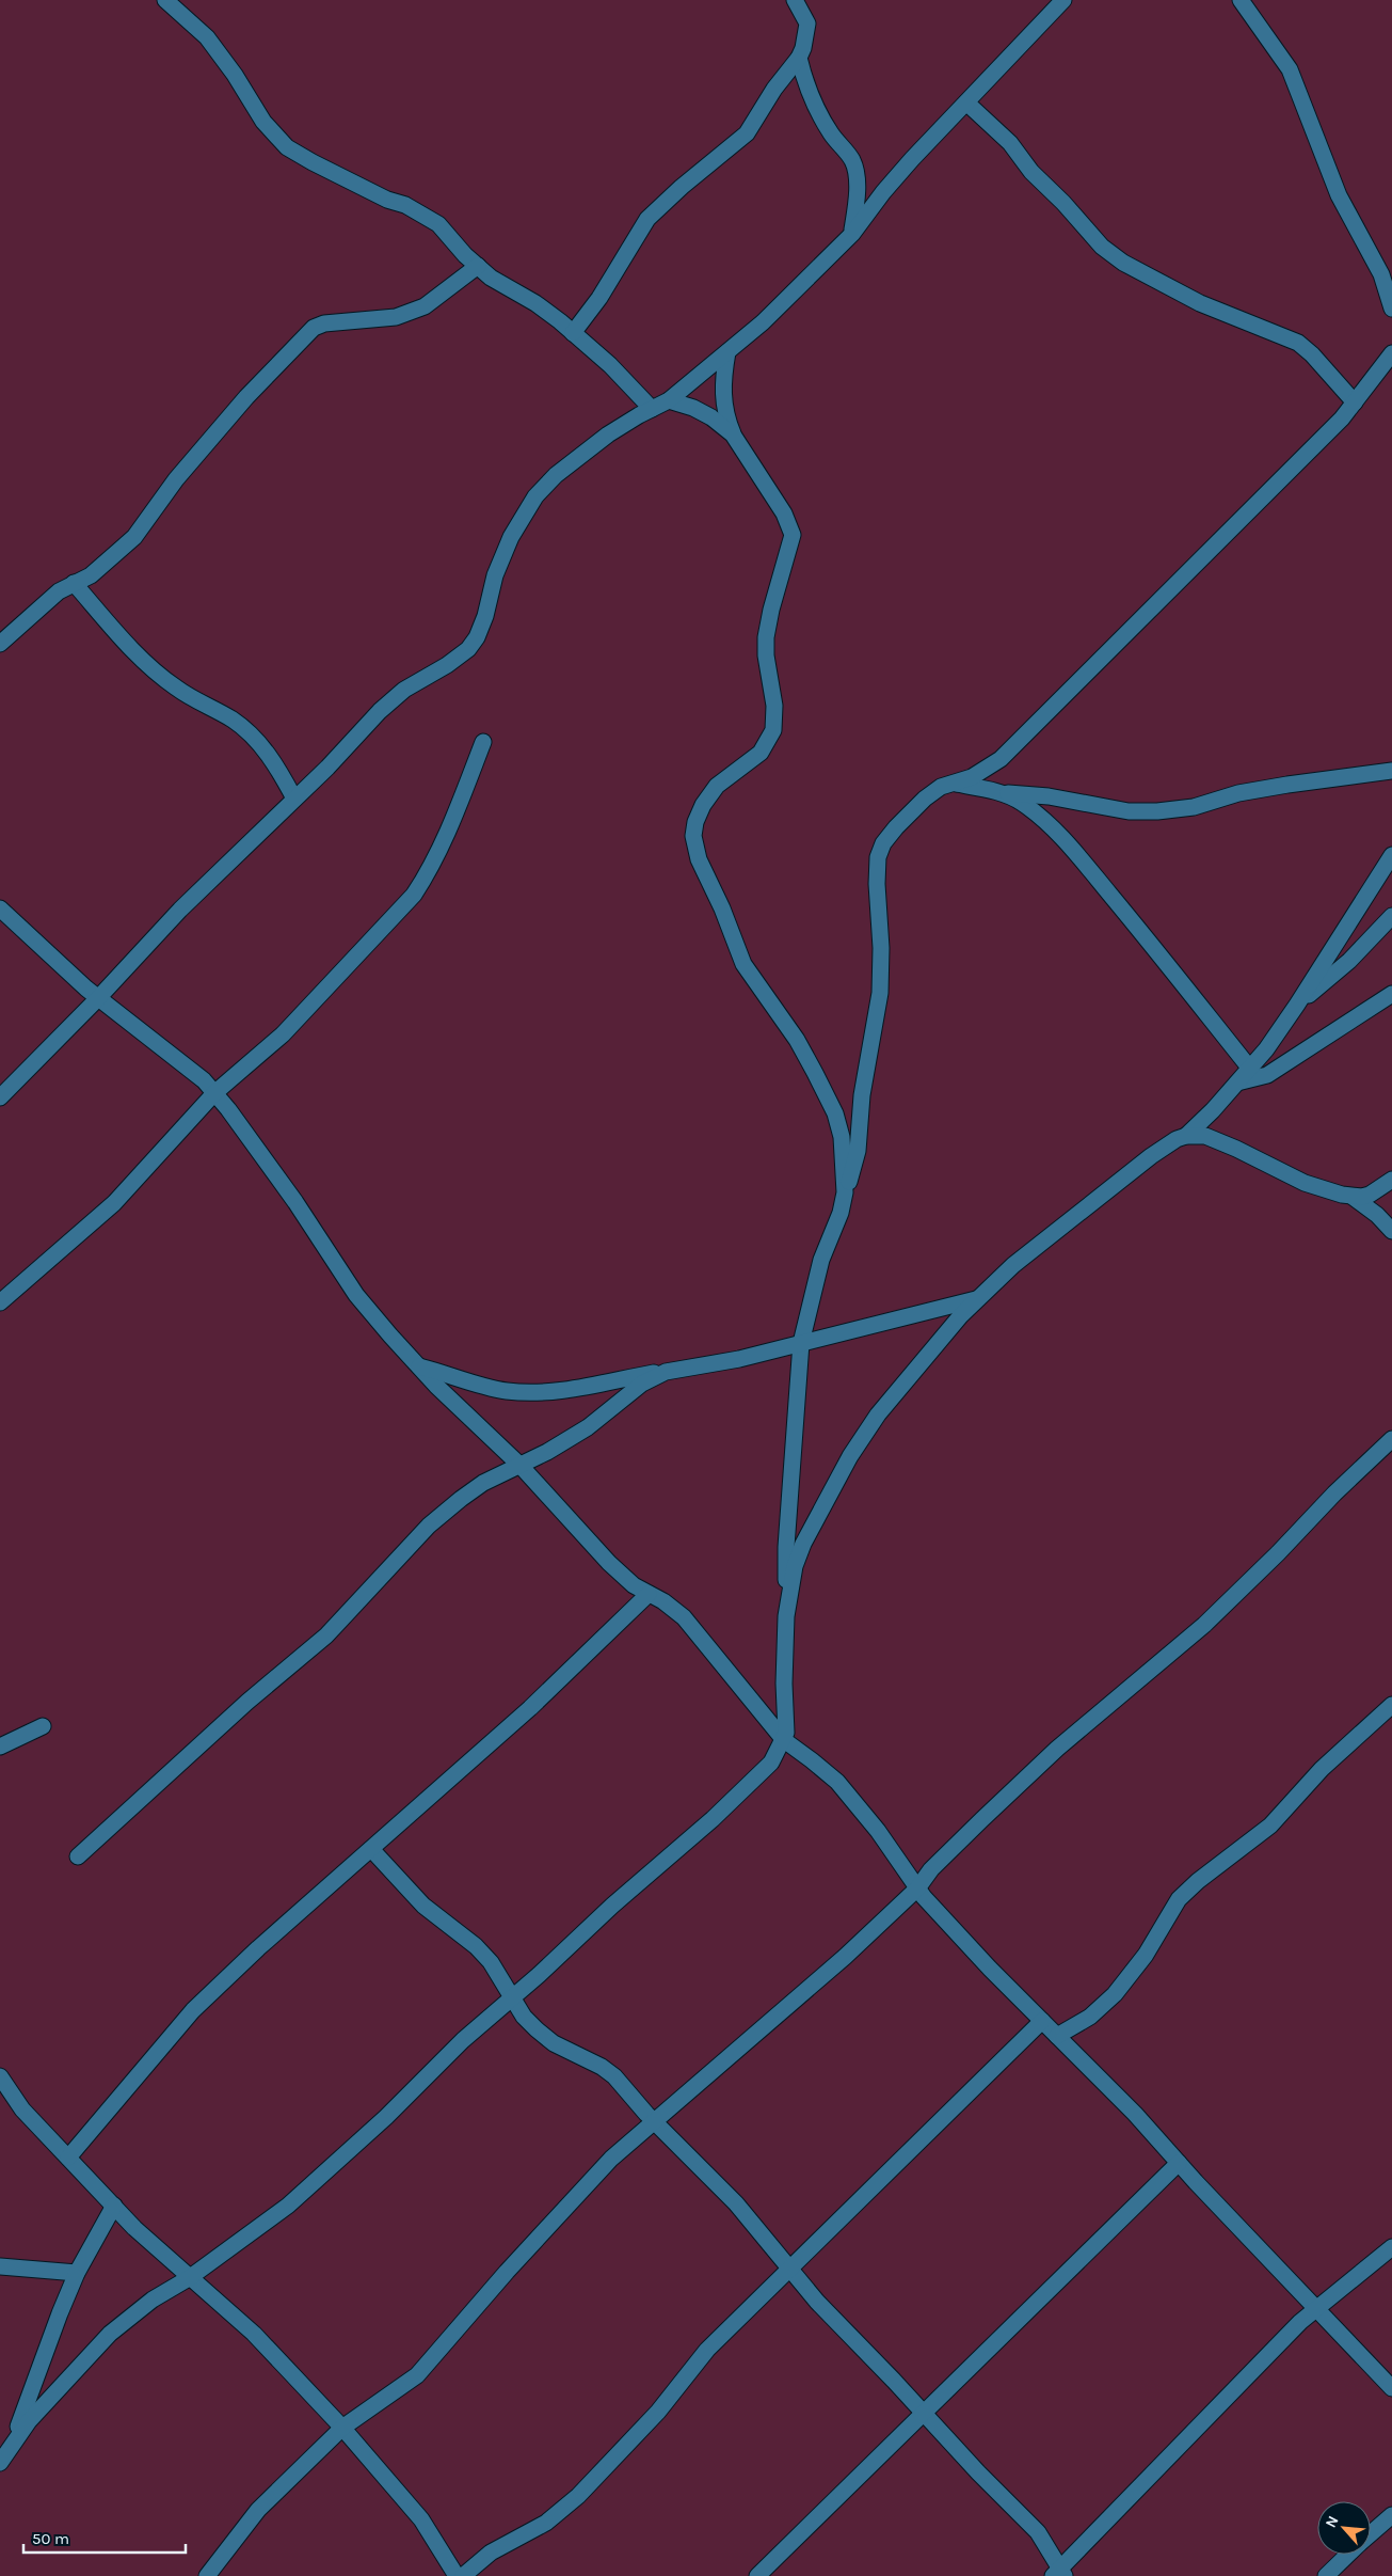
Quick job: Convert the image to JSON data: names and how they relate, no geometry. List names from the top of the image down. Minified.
{"scale_bar":"50 m","north":"top left"}
